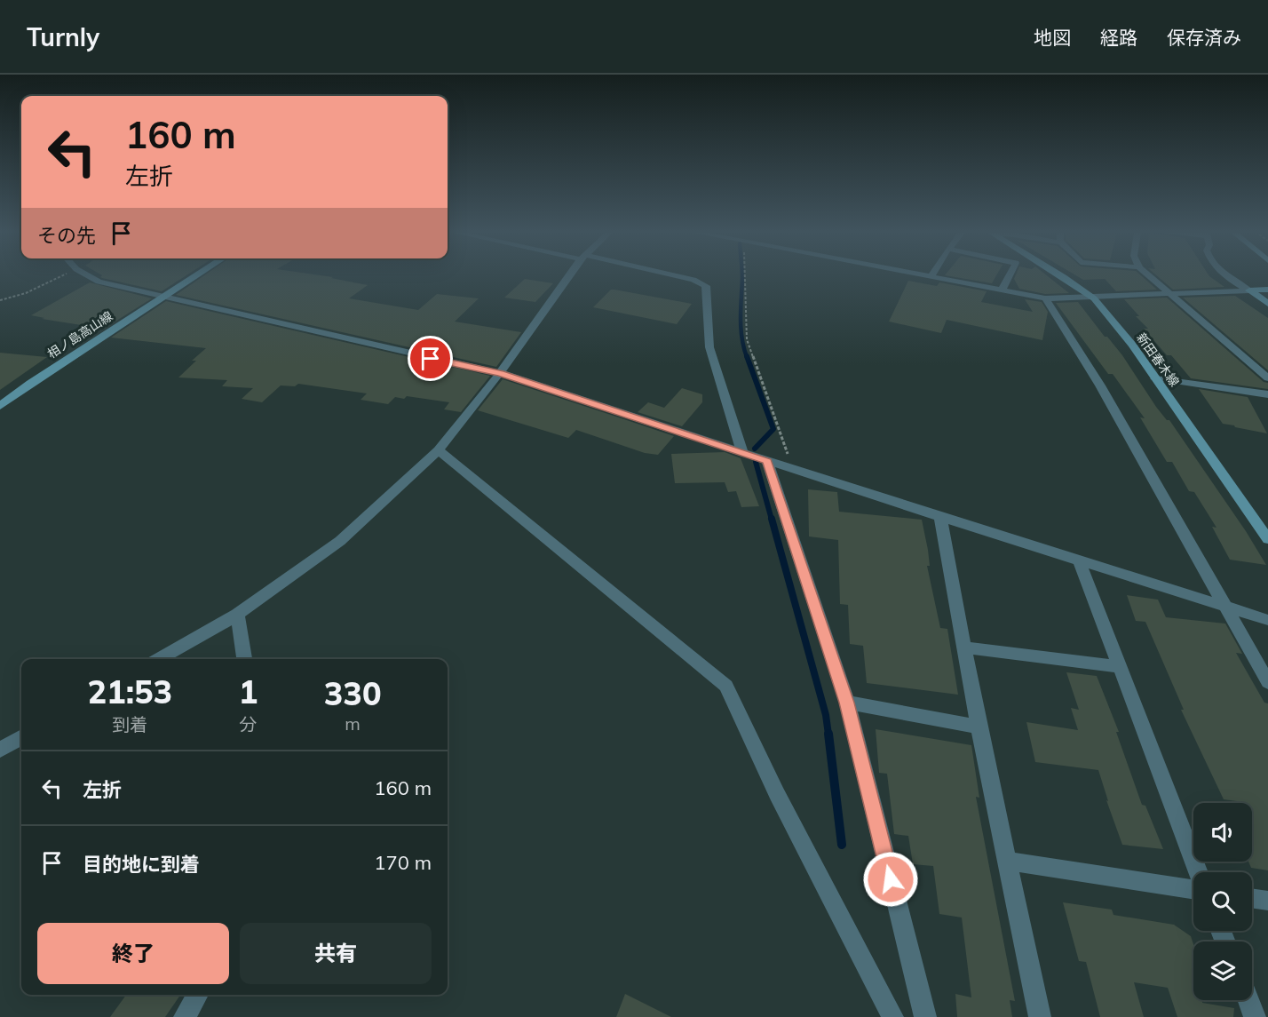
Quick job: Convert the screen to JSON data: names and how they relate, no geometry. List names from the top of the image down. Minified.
{"streets":{"main road":["相ノ島高山線","新田春木線"]},"page":{"header":"Turnly","nav":["地図","経路","保存済み"],"turn":["160 m","左折"],"then":"その先","eta":["21:53","到着","1","分","330","m"],"list":[{"name":"左折","value":"160 m"},{"name":"目的地に到着","value":"170 m"}],"buttons":["終了","共有"]}}
